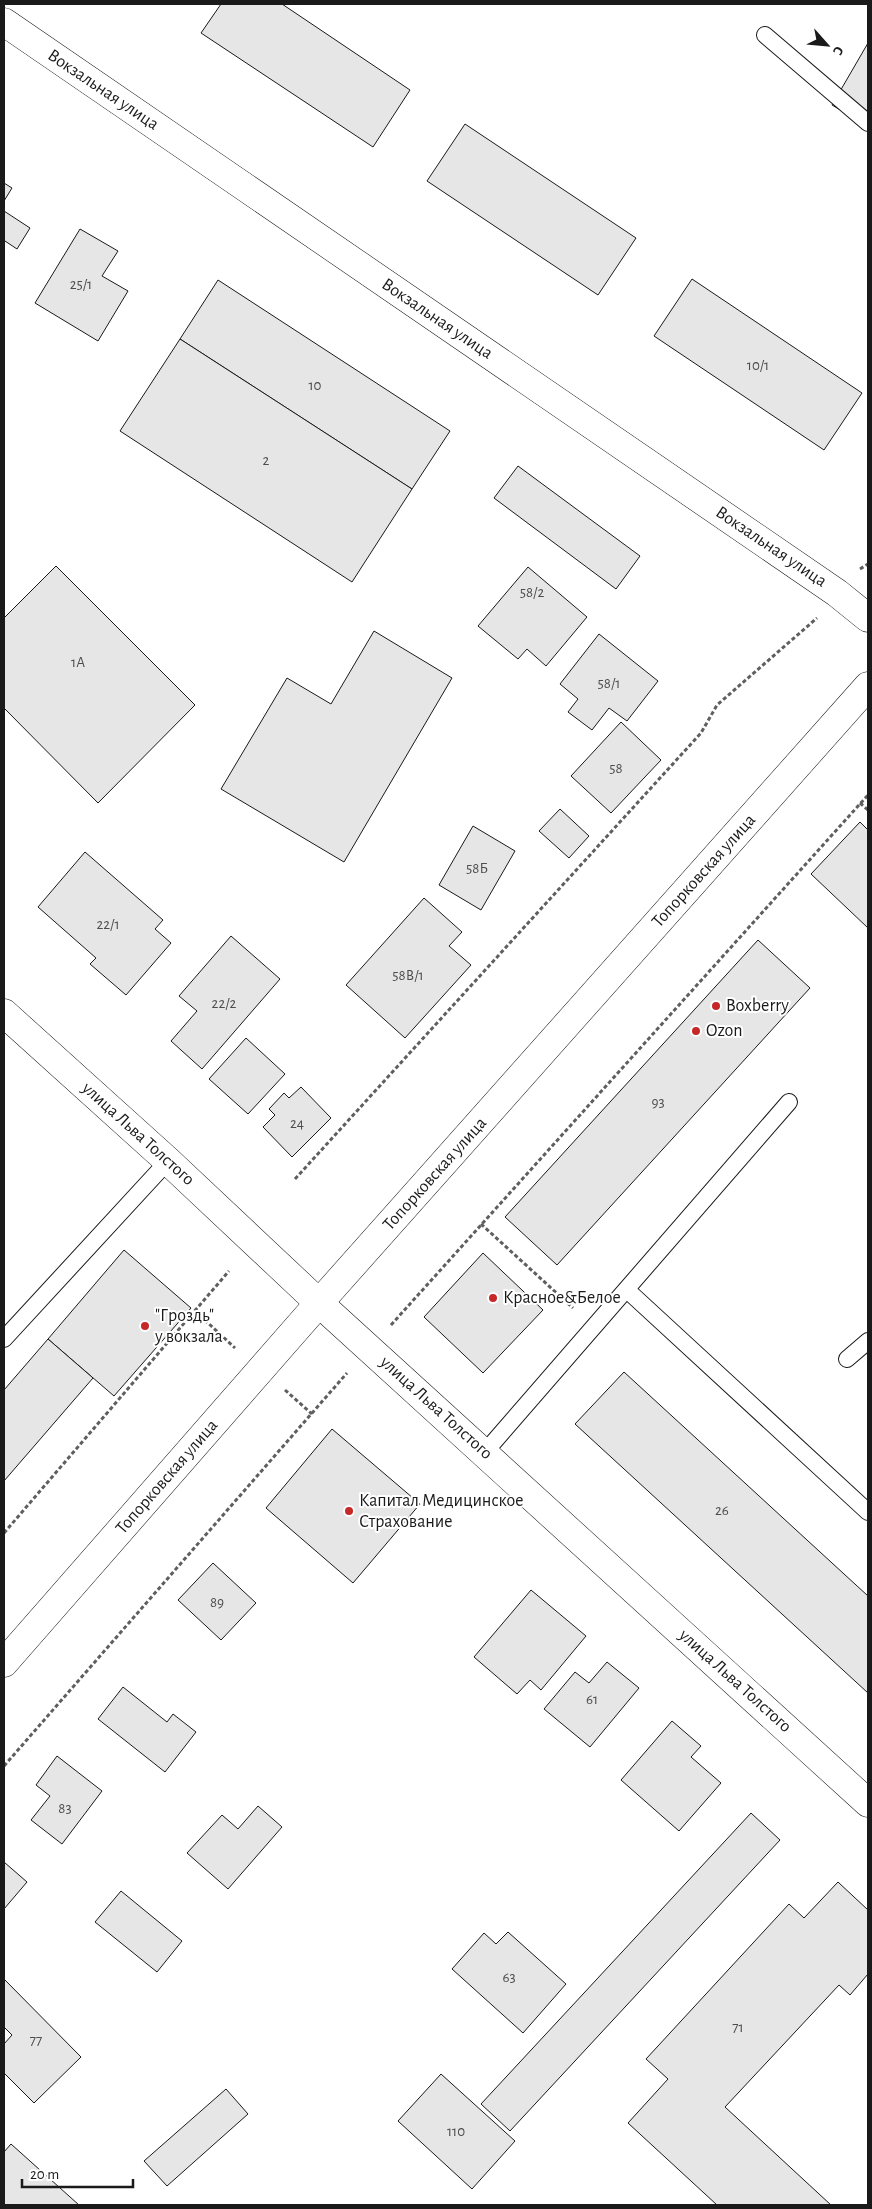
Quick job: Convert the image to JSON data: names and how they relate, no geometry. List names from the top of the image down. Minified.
{"streets":{"street":["Вокзальная улица","Топорковская улица","улица Льва Толстого"]},"crossings":[["Топорковская улица","улица Льва Толстого"]],"places":["Boxberry","Ozon","Красное&Белое","\"Гроздь\" у вокзала","Капитал Медицинское Страхование"],"house_numbers":["25/1","10/1","10","2","58/2","1А","58/1","58","58Б","22/1","58В/1","22/2","93","24","26","89","61","83","63","71","77","110"],"scale_bar":"20 m","north":"bottom right"}
